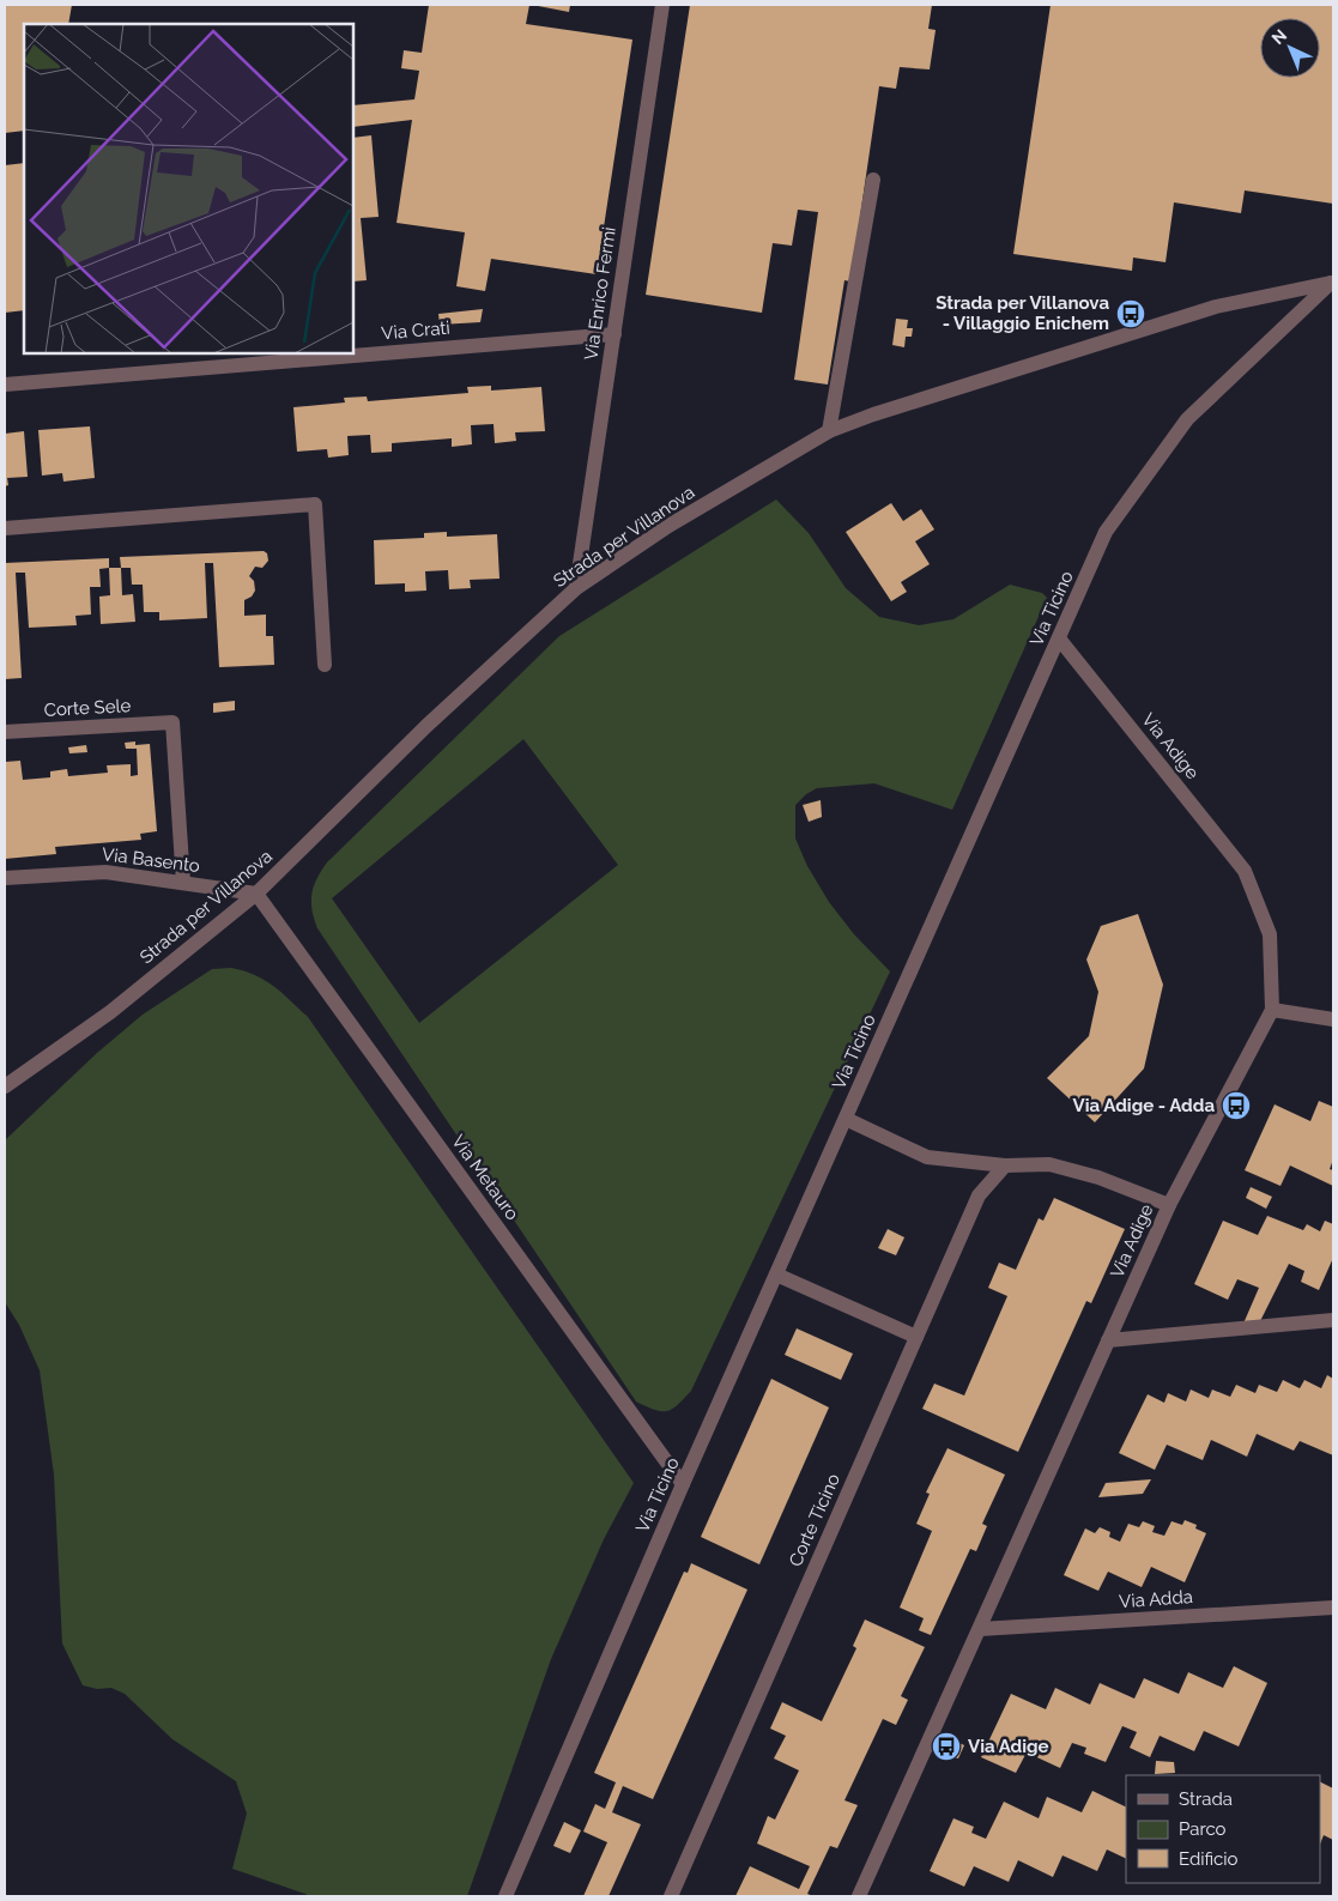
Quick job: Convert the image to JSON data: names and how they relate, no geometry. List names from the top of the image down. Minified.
{"streets":{"street":["Via Enrico Fermi","Via Crati","Strada per Villanova","Via Ticino","Corte Sele","Via Adige","Via Basento","Via Metauro","Corte Ticino","Via Adda"]},"crossings":[["Via Enrico Fermi","Via Crati"],["Via Enrico Fermi","Strada per Villanova"],["Strada per Villanova","Via Ticino"],["Strada per Villanova","Via Basento"],["Strada per Villanova","Via Metauro"],["Via Ticino","Via Adige"],["Via Ticino","Via Metauro"],["Corte Sele","Via Basento"],["Via Adige","Via Adda"],["Via Basento","Via Metauro"]],"places":{"bus stop":["Strada per Villanova - Villaggio Enichem","Via Adige - Adda","Via Adige"]},"legend":["Strada","Parco","Edificio"],"north":"top left"}
